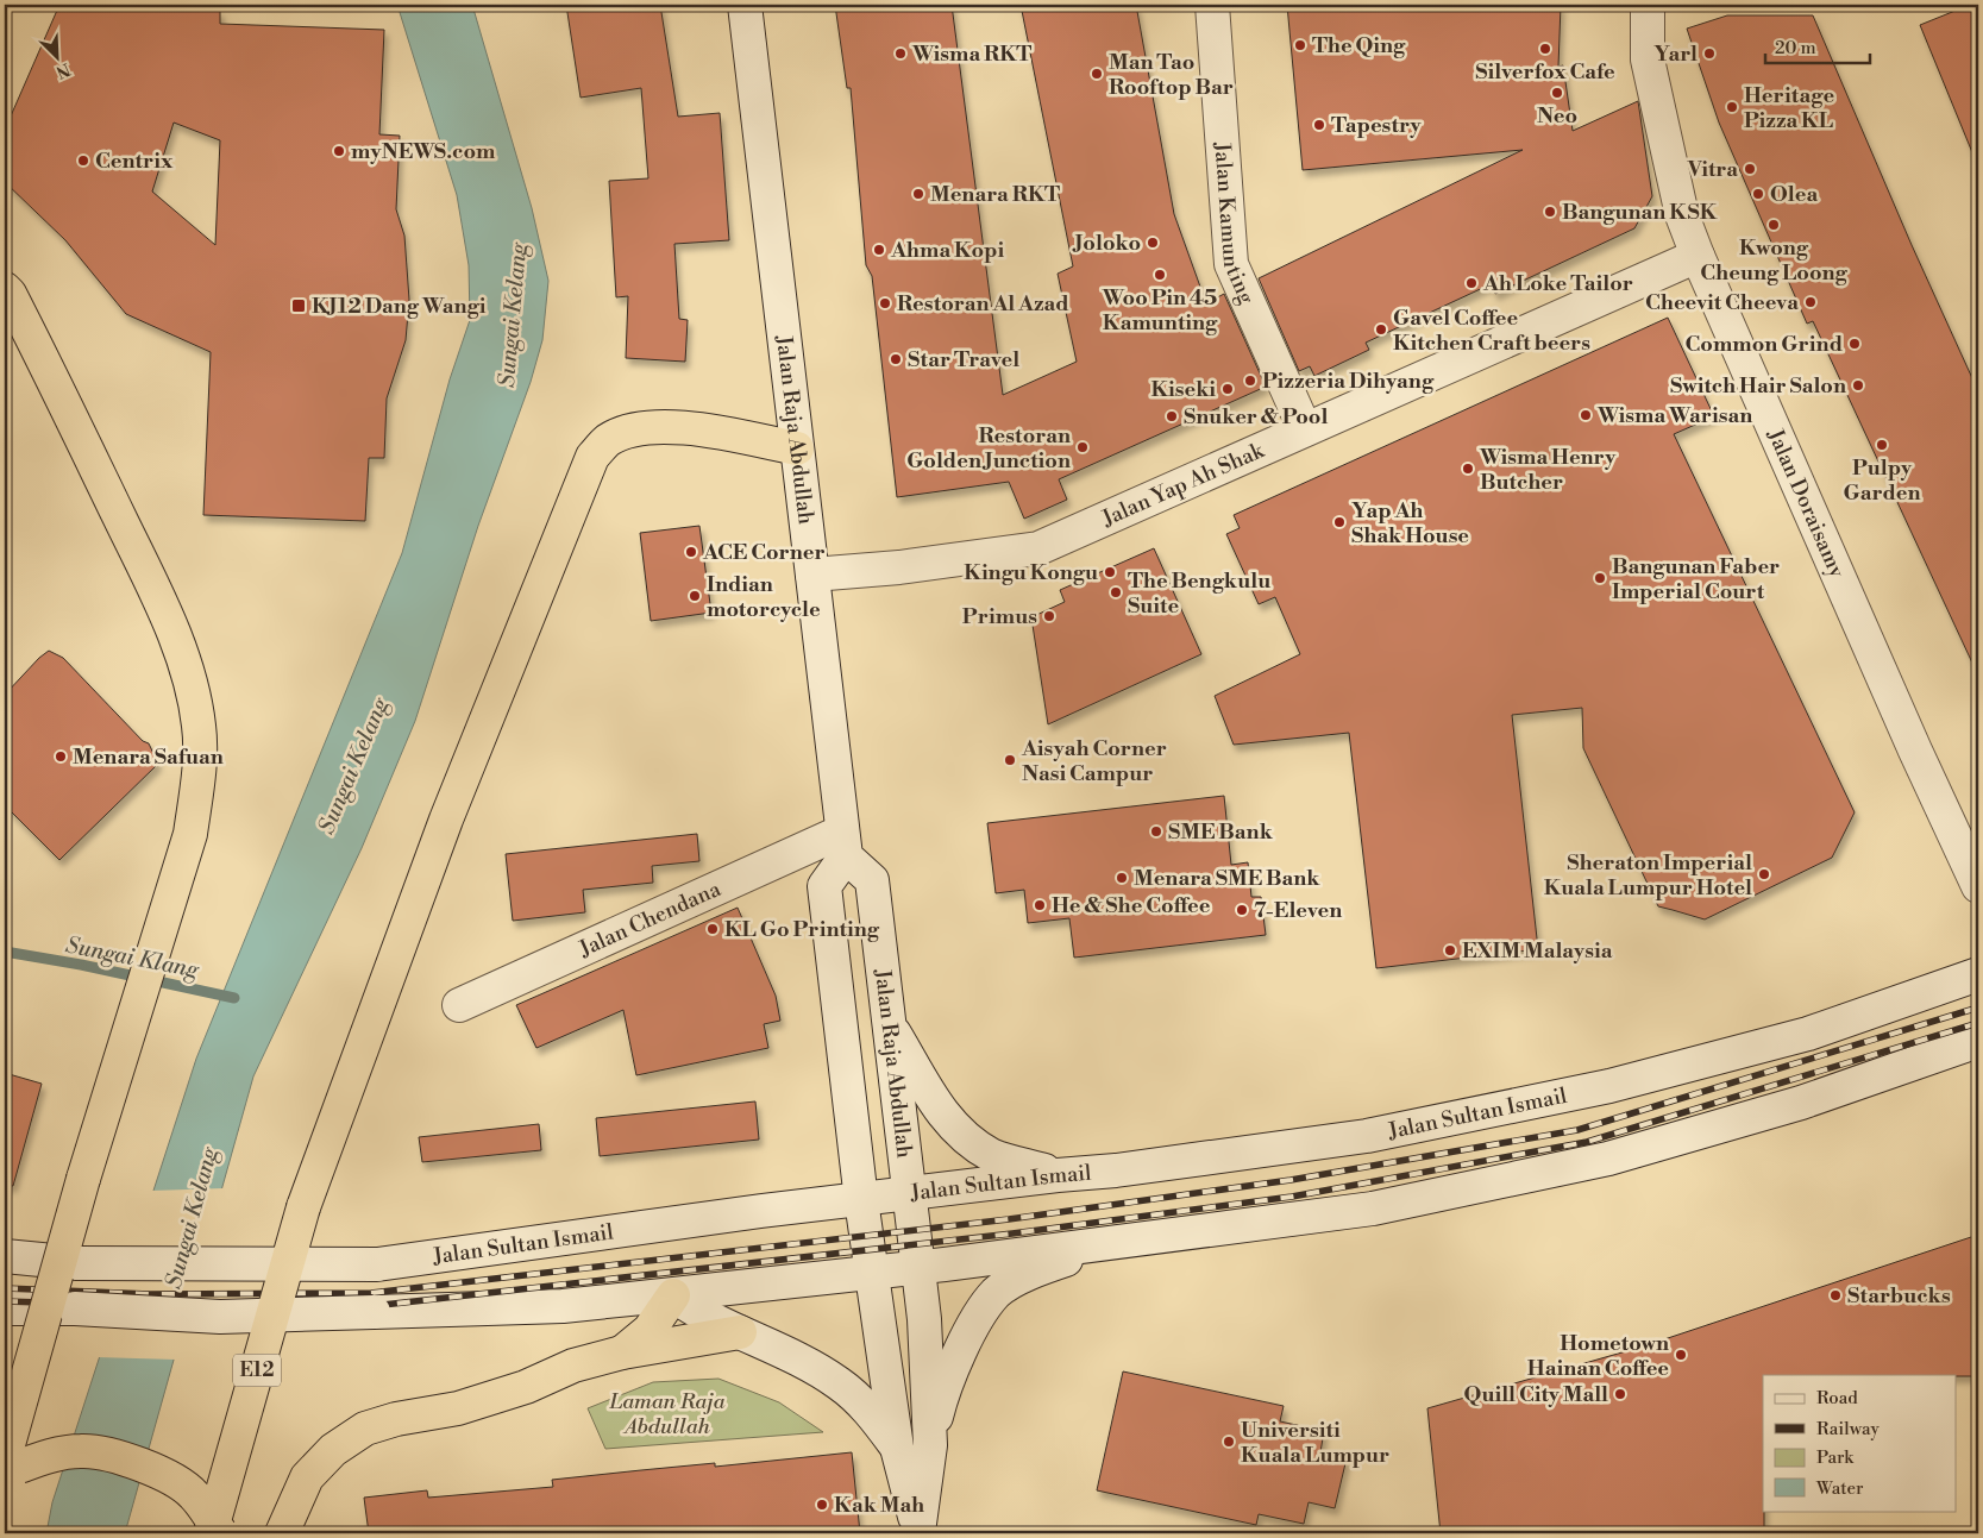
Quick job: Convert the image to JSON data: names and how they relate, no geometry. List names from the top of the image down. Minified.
{"streets":{"highway":["E12"],"street":["Jalan Kamunting","Jalan Raja Abdullah","Jalan Yap Ah Shak","Jalan Doraisamy","Jalan Chendana","Jalan Sultan Ismail"]},"crossings":[["Jalan Kamunting","Jalan Yap Ah Shak"],["Jalan Raja Abdullah","Jalan Yap Ah Shak"],["Jalan Raja Abdullah","Jalan Chendana"],["Jalan Raja Abdullah","Jalan Sultan Ismail"],["Jalan Raja Abdullah","E12"],["Jalan Yap Ah Shak","Jalan Doraisamy"]],"water":["Sungai Kelang","Sungai Klang"],"parks":["Laman Raja Abdullah"],"places":{"other":["The Qing","Silverfox Cafe","Wisma RKT","Yarl","Man Tao Rooftop Bar","Neo","Heritage Pizza KL","Tapestry","myNEWS.com","Centrix","Vitra","Menara RKT","Olea","Bangunan KSK","Kwong Cheung Loong","Joloko","Ahma Kopi","Woo Pin 45 Kamunting","Ah Loke Tailor","Cheevit Cheeva","Restoran Al Azad","Gavel Coffee Kitchen Craft beers","Common Grind","Star Travel","Pizzeria Dihyang","Switch Hair Salon","Kiseki","Wisma Warisan","Snuker & Pool","Pulpy Garden","Restoran Golden Junction","Wisma Henry Butcher","Yap Ah Shak House","ACE Corner","Kingu Kongu","Bangunan Faber Imperial Court","The Bengkulu Suite","Indian motorcycle","Primus","Menara Safuan","Aisyah Corner Nasi Campur","SME Bank","Sheraton Imperial Kuala Lumpur Hotel","Menara SME Bank","He & She Coffee","7-Eleven","KL Go Printing","EXIM Malaysia","Starbucks","Hometown Hainan Coffee","Quill City Mall","Universiti Kuala Lumpur","Kak Mah"],"transit":["KJ12 Dang Wangi"]},"legend":["Road","Railway","Park","Water"],"scale_bar":"20 m","north":"bottom right"}
